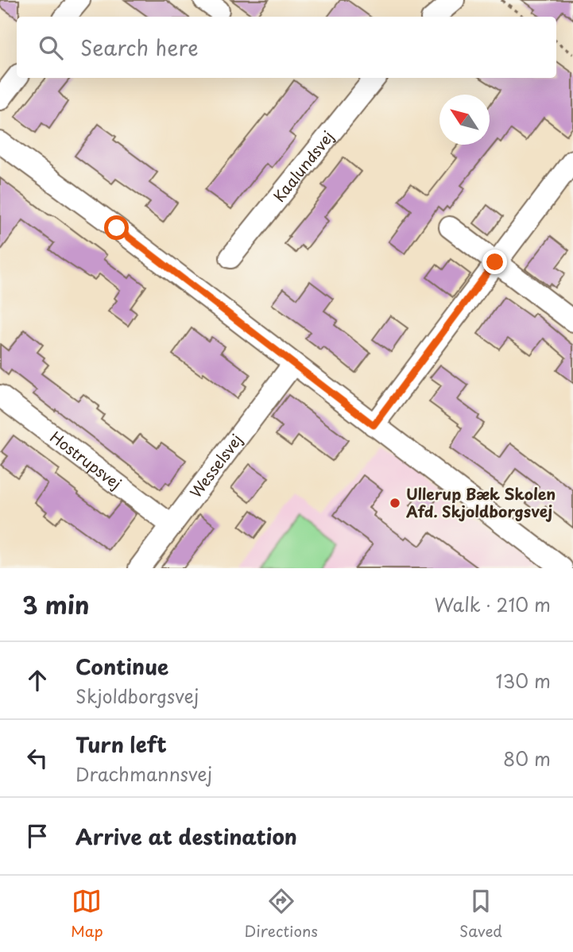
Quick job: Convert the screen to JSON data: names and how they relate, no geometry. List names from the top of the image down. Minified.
{"streets":{"street":["Kaalundsvej","Hostrupsvej","Wesselsvej"]},"crossings":[["Hostrupsvej","Wesselsvej"]],"places":["Ullerup Bæk Skolen Afd. Skjoldborgsvej"],"north":"top left","page":{"search":"Search here","heading":["3 min","Walk · 210 m"],"list":[["Continue","Skjoldborgsvej","130 m"],["Turn left","Drachmannsvej","80 m"],"Arrive at destination"],"nav":["Map","Directions","Saved"]}}
